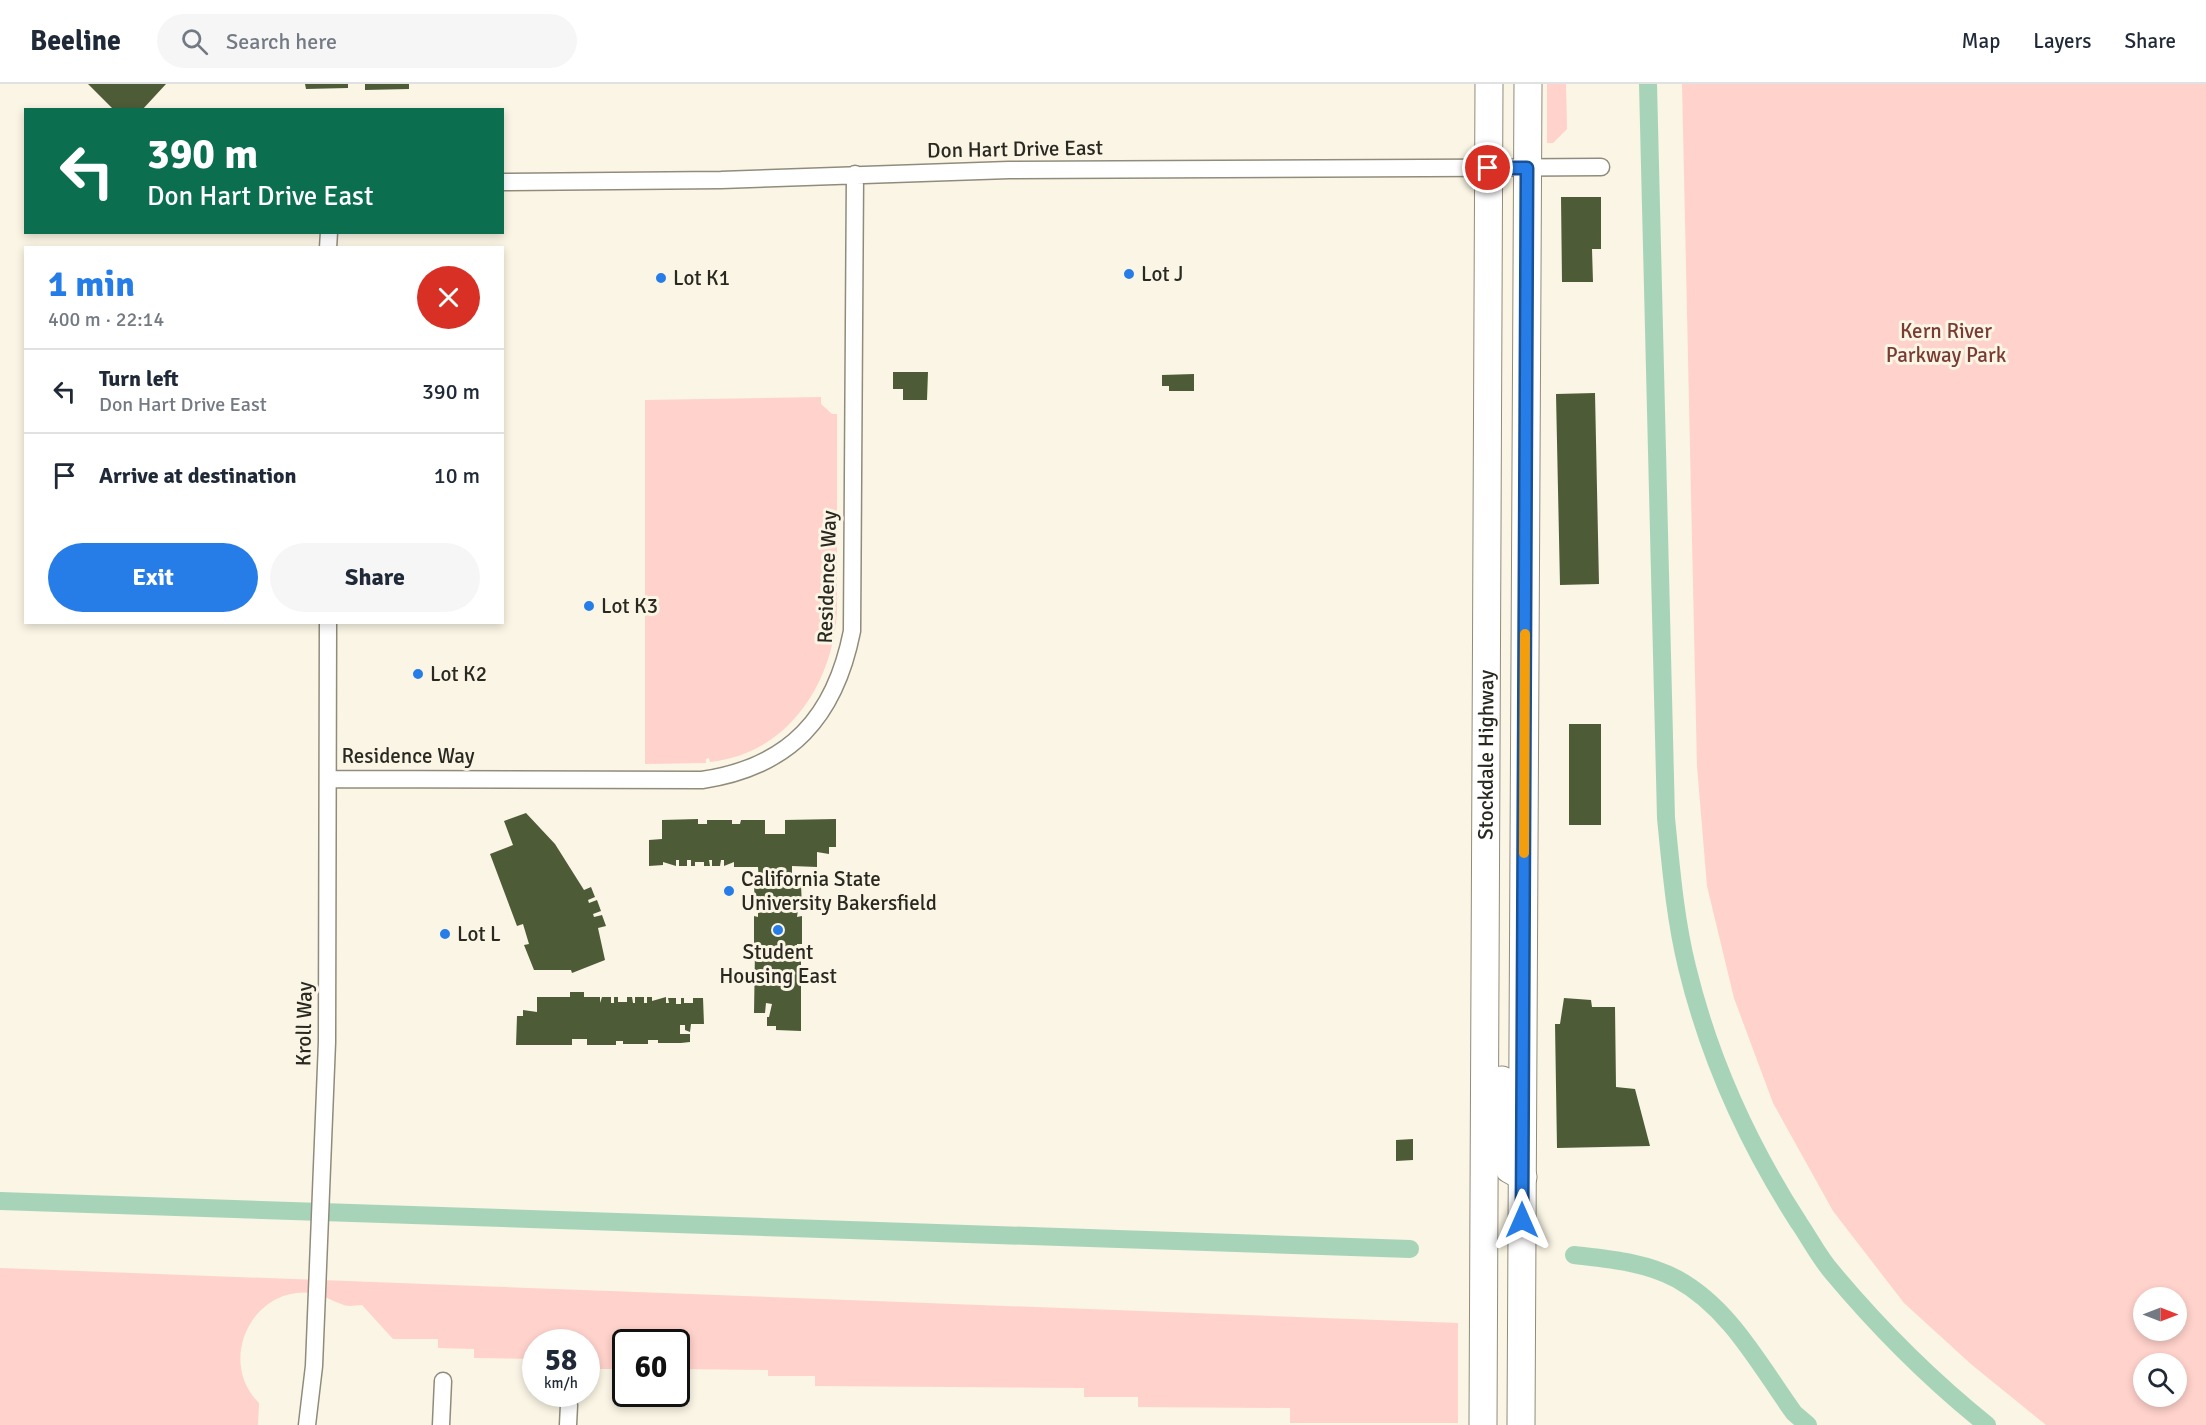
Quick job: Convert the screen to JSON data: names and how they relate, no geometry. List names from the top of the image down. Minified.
{"streets":{"main road":["Stockdale Highway"],"street":["Don Hart Drive East","Residence Way","Kroll Way"]},"crossings":[["Don Hart Drive East","Residence Way"],["Don Hart Drive East","Stockdale Highway"],["Residence Way","Kroll Way"]],"parks":["Kern River Parkway Park"],"places":["Lot J","Lot K1","Lot K3","Lot K2","California State University Bakersfield","Student Housing East","Lot L"],"north":"right","page":{"header":"Beeline","search":"Search here","nav":["Map","Layers","Share"],"turn":["390 m","Don Hart Drive East"],"heading":["1 min","400 m · 22:14"],"list":[{"name":"Turn left","note":"Don Hart Drive East","value":"390 m"},{"name":"Arrive at destination","value":"10 m"}],"buttons":["Exit","Share"],"speed":"58 km/h","limit":"60"}}
